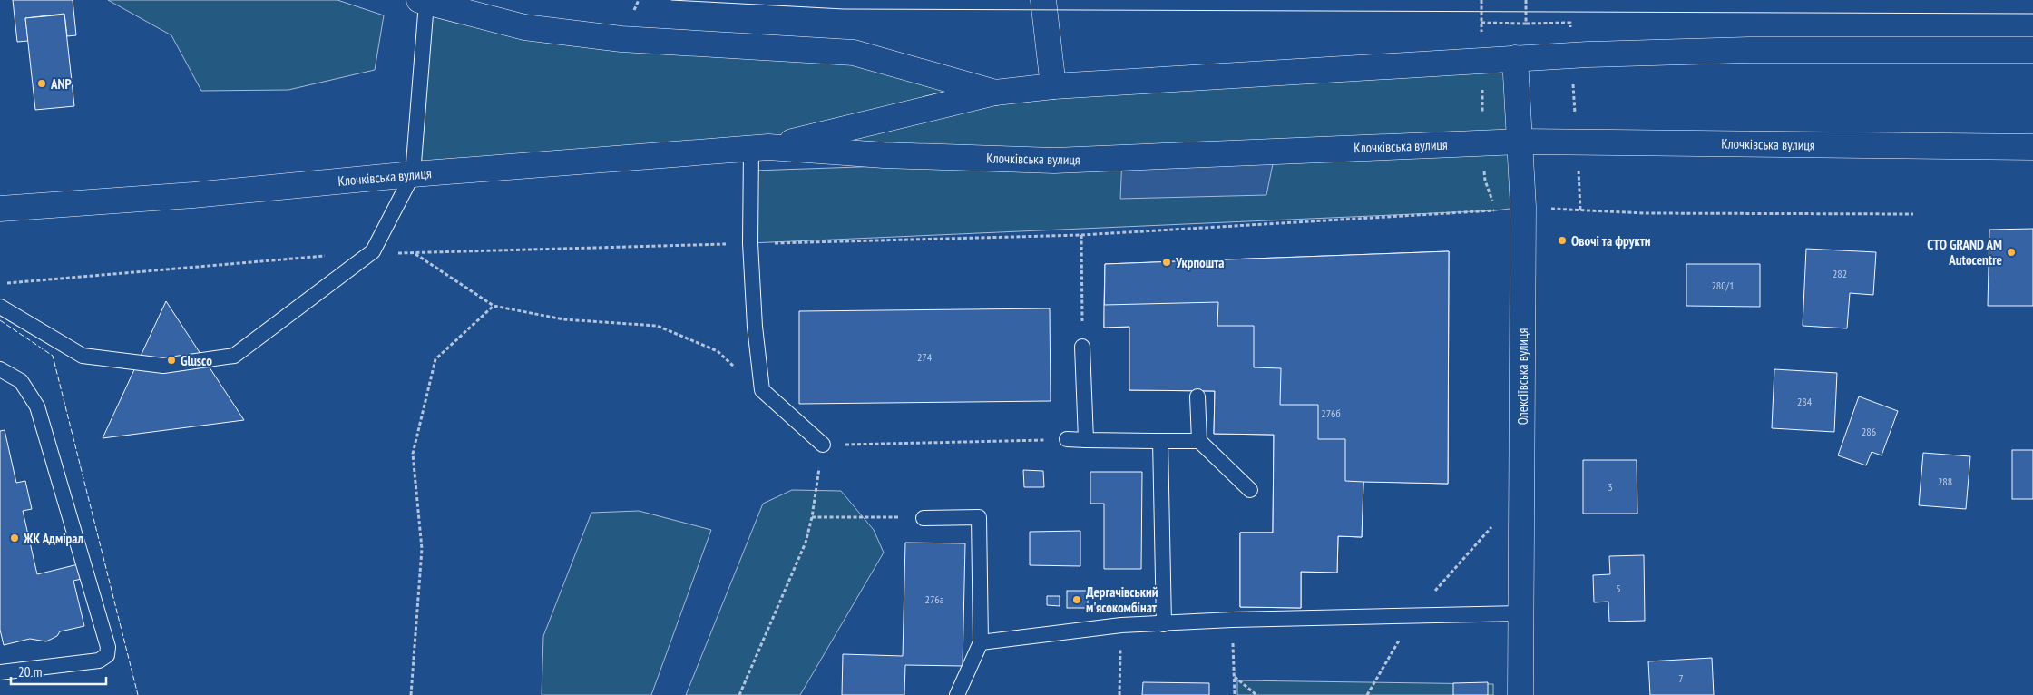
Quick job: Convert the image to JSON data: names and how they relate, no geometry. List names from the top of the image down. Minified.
{"streets":{"main road":["Клочківська вулиця","Олексіївська вулиця"]},"crossings":[["Клочківська вулиця","Олексіївська вулиця"]],"places":["ANP","Овочі та фрукти","СТО GRAND AM Autocentre","Укрпошта","Glusco","ЖК Адмірал","Дергачівський м'ясокомбінат"],"house_numbers":["282","280/1","274","284","276б","286","288","3","5","276а","7"],"scale_bar":"20 m"}
